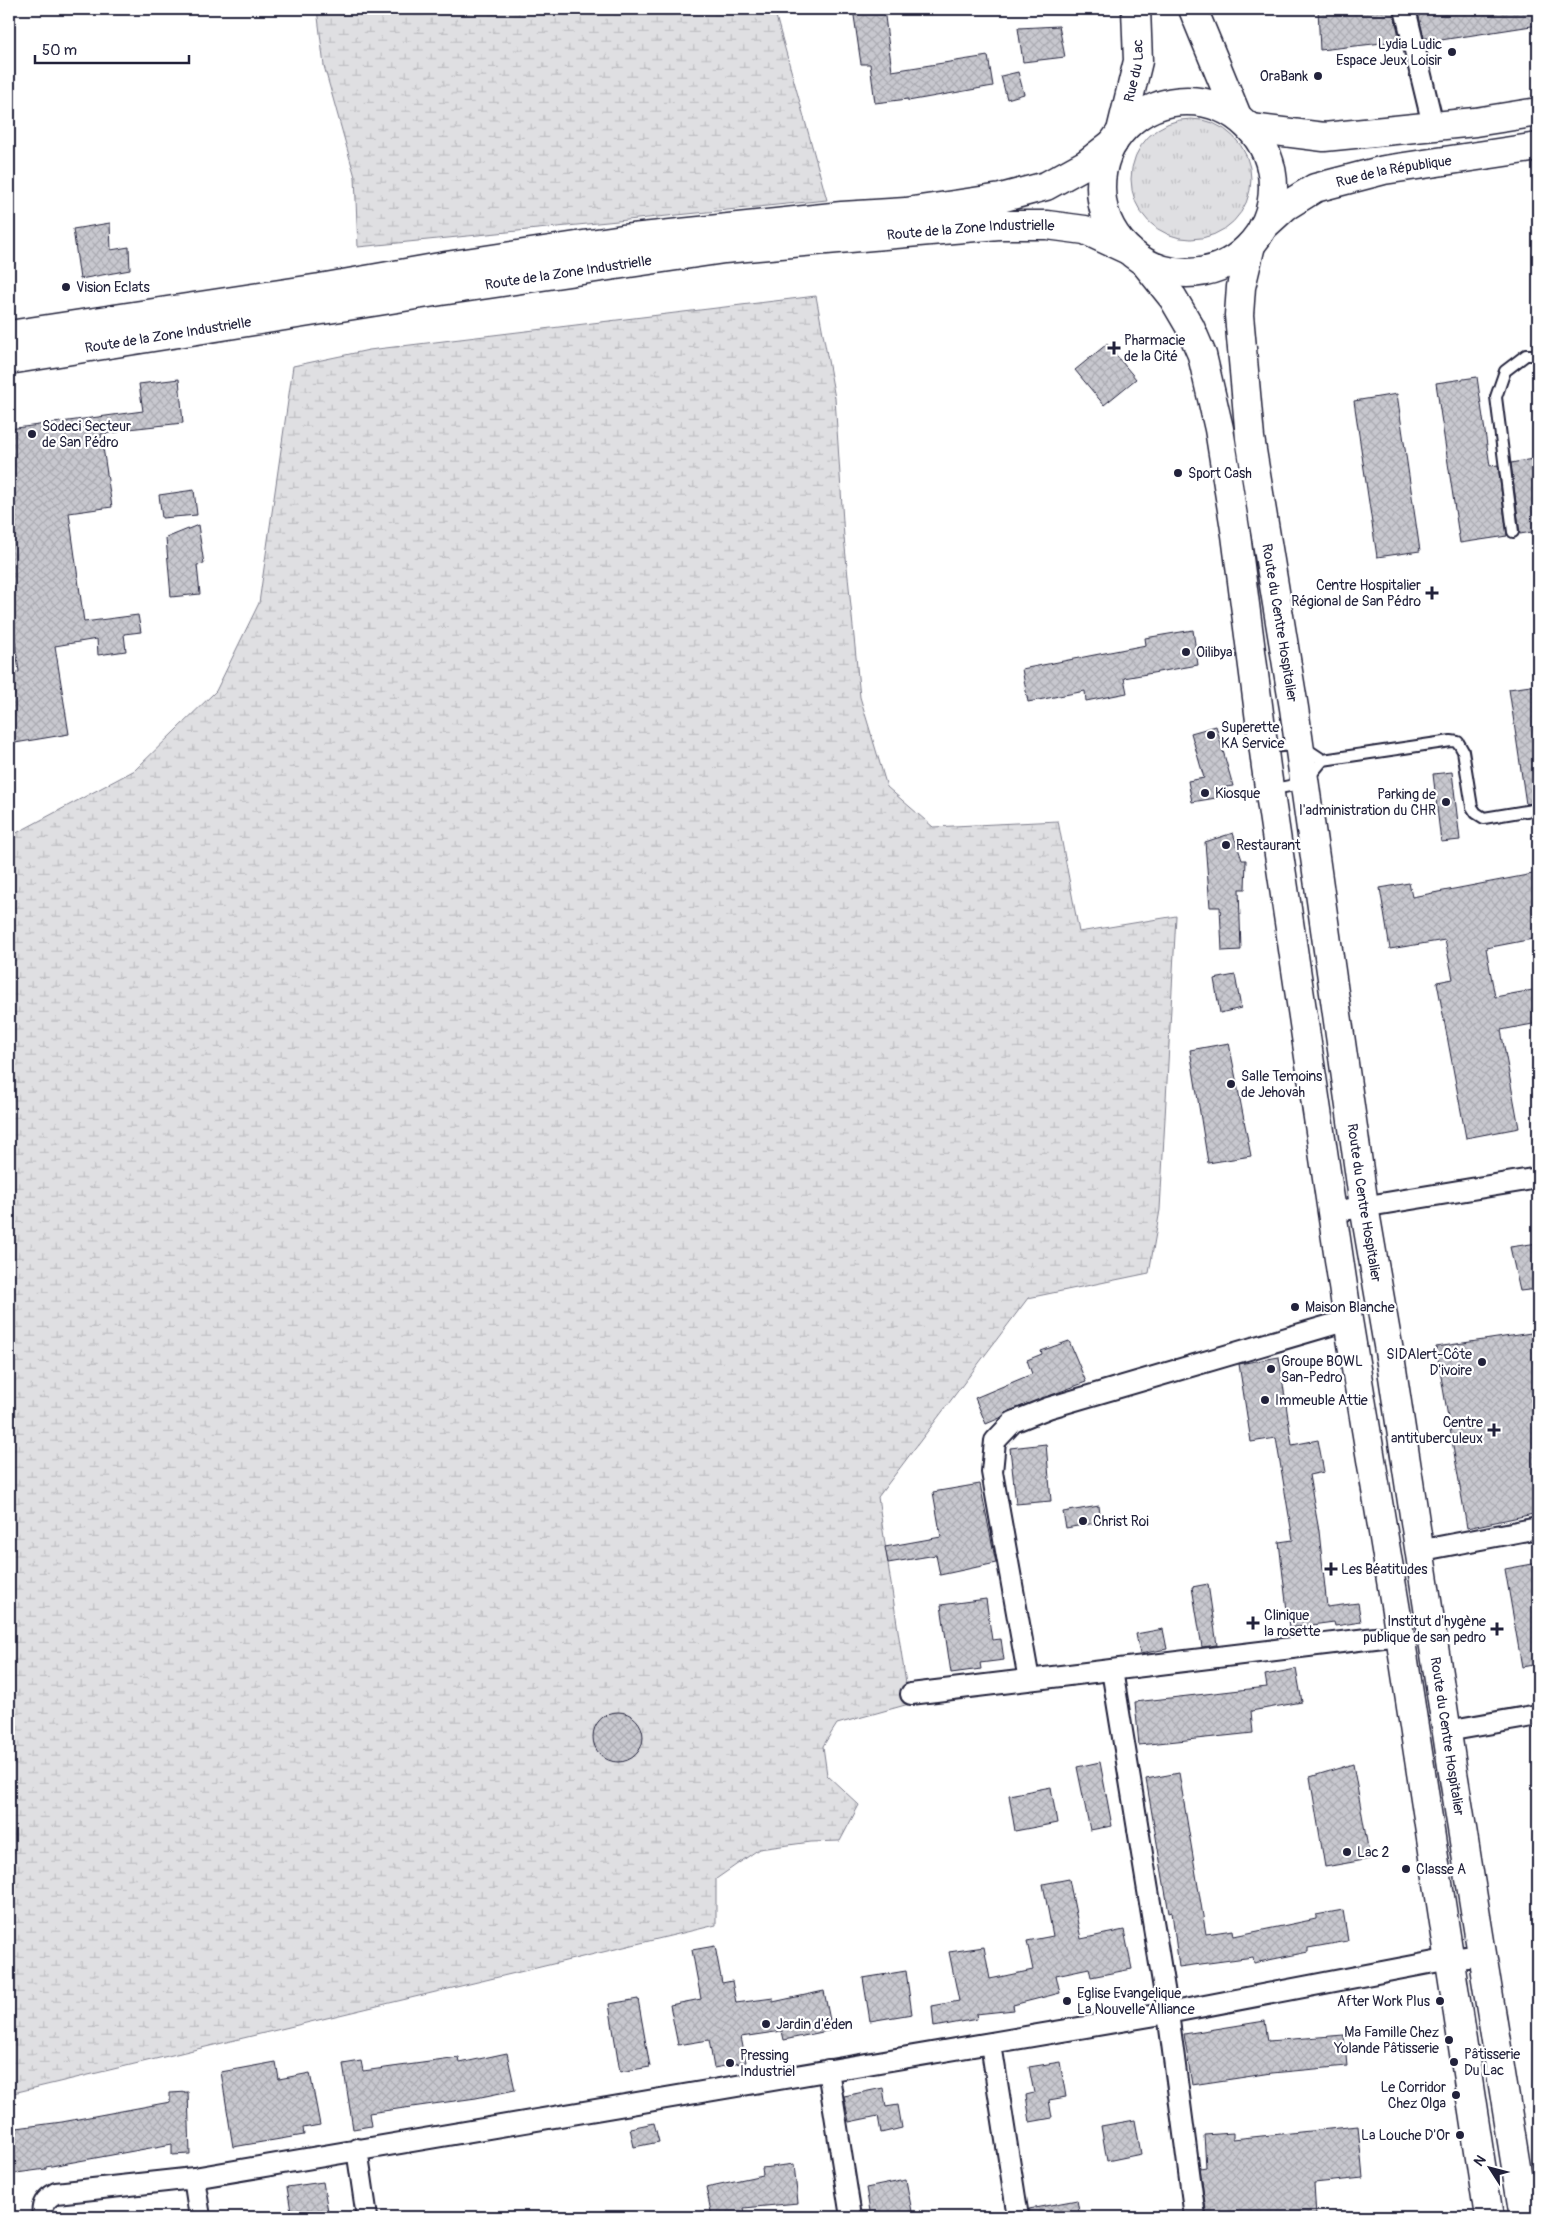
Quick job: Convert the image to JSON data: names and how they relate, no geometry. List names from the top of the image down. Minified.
{"streets":{"street":["Rue du Lac","Rue de la République","Route de la Zone Industrielle","Route du Centre Hospitalier"]},"crossings":[["Rue du Lac","Rue de la République"],["Rue du Lac","Route de la Zone Industrielle"],["Rue du Lac","Route du Centre Hospitalier"],["Rue de la République","Route de la Zone Industrielle"],["Rue de la République","Route du Centre Hospitalier"],["Route de la Zone Industrielle","Route du Centre Hospitalier"]],"places":{"other":["Lydia Ludic Espace Jeux Loisir","OraBank","Vision Eclats","Sodeci Secteur de San Pédro","Sport Cash","Oilibya","Superette KA Service","Kiosque","Parking de l'administration du CHR","Restaurant","Salle Temoins de Jehovah","Maison Blanche","SIDAlert-Côte D'ivoire","Groupe BOWL San-Pedro","Immeuble Attie","Christ Roi","Lac 2","Classe A","Eglise Evangelique La Nouvelle Alliance","After Work Plus","Jardin d'éden","Ma Famille Chez Yolande Pâtisserie","Pâtisserie Du Lac","Pressing Industriel","Le Corridor Chez Olga","La Louche D'Or"],"health":["Pharmacie de la Cité","Centre Hospitalier Régional de San Pédro","Centre antituberculeux","Les Béatitudes","Clinique la rosette","Institut d'hygène publique de san pedro"]},"scale_bar":"50 m","north":"top left"}
